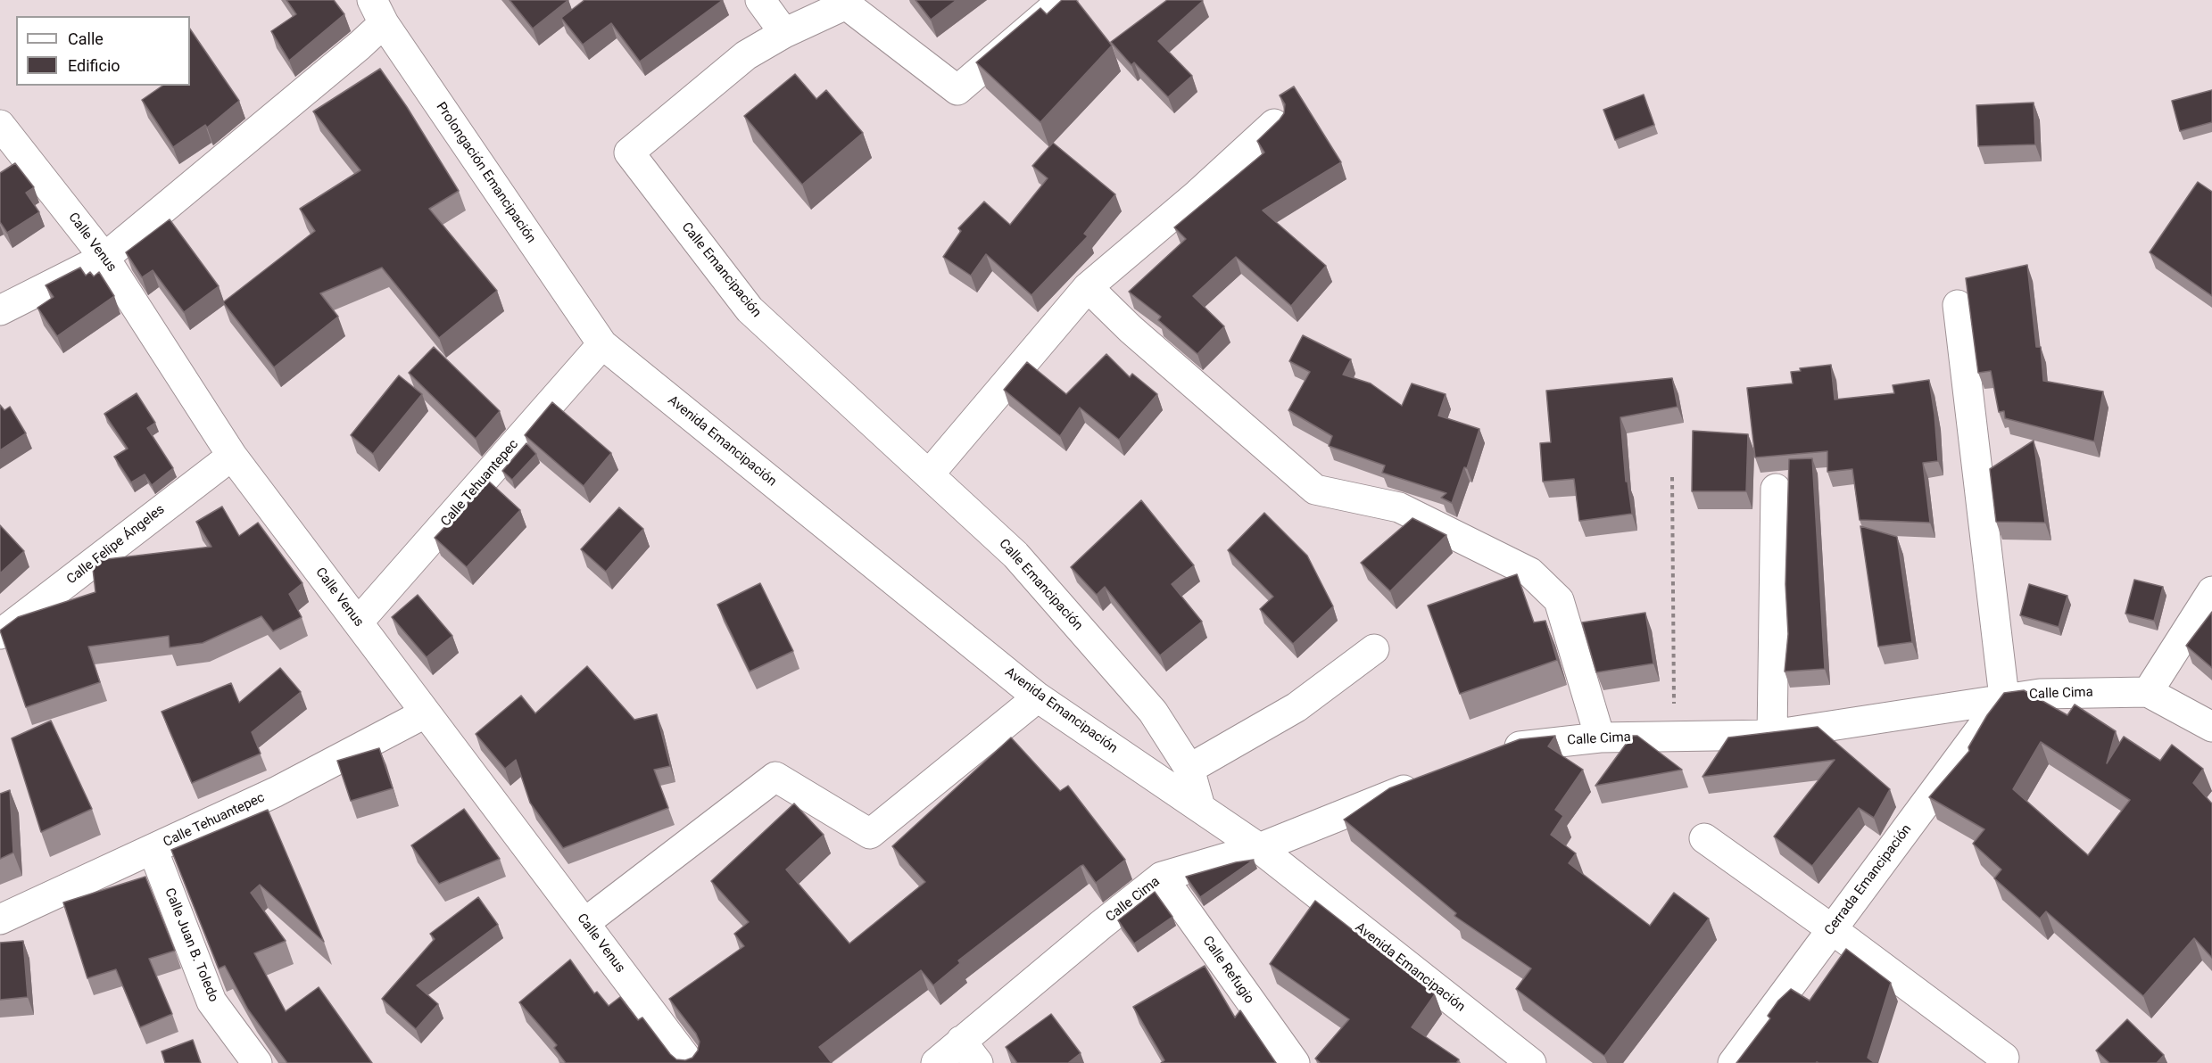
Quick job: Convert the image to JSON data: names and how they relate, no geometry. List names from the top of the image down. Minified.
{"streets":{"street":["Prolongación Emancipación","Calle Venus","Calle Emancipación","Avenida Emancipación","Calle Tehuantepec","Calle Felipe Ángeles","Calle Cima","Cerrada Emancipación","Calle Juan B. Toledo","Calle Refugio"]},"crossings":[["Prolongación Emancipación","Avenida Emancipación"],["Prolongación Emancipación","Calle Tehuantepec"],["Calle Venus","Calle Tehuantepec"],["Calle Venus","Calle Felipe Ángeles"],["Calle Emancipación","Avenida Emancipación"],["Avenida Emancipación","Calle Tehuantepec"],["Avenida Emancipación","Calle Cima"],["Calle Tehuantepec","Calle Juan B. Toledo"],["Calle Cima","Cerrada Emancipación"],["Calle Cima","Calle Refugio"]],"legend":["Calle","Edificio"]}
